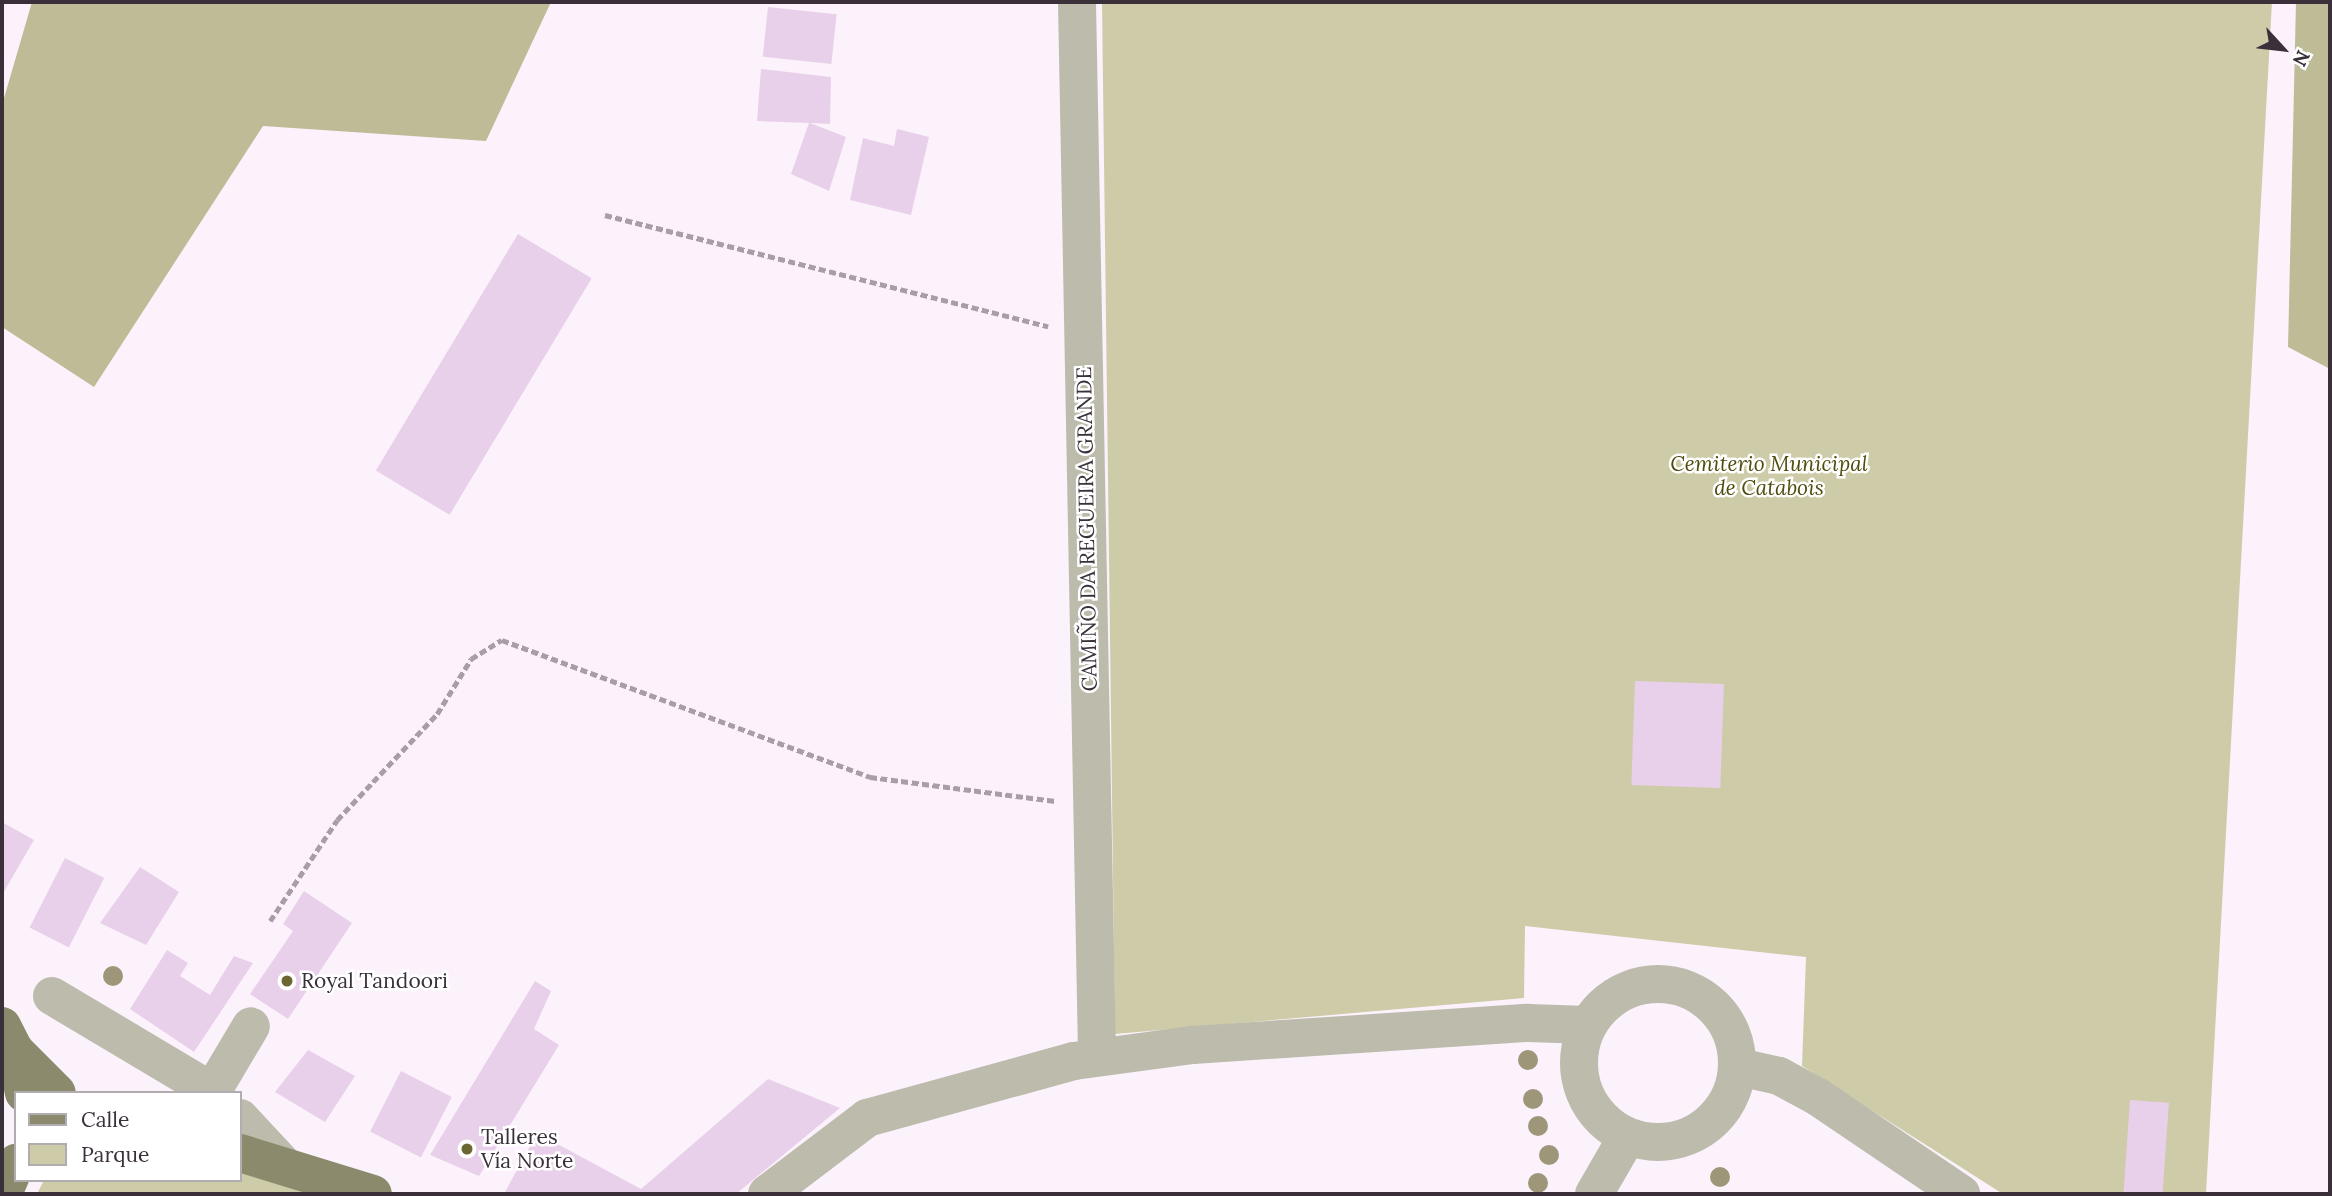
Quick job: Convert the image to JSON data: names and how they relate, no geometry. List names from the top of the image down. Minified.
{"streets":{"street":["CAMIÑO DA REGUEIRA GRANDE"]},"parks":["Cemiterio Municipal de Catabois"],"places":["Royal Tandoori","Talleres Vía Norte"],"legend":["Calle","Parque"],"north":"bottom right"}
